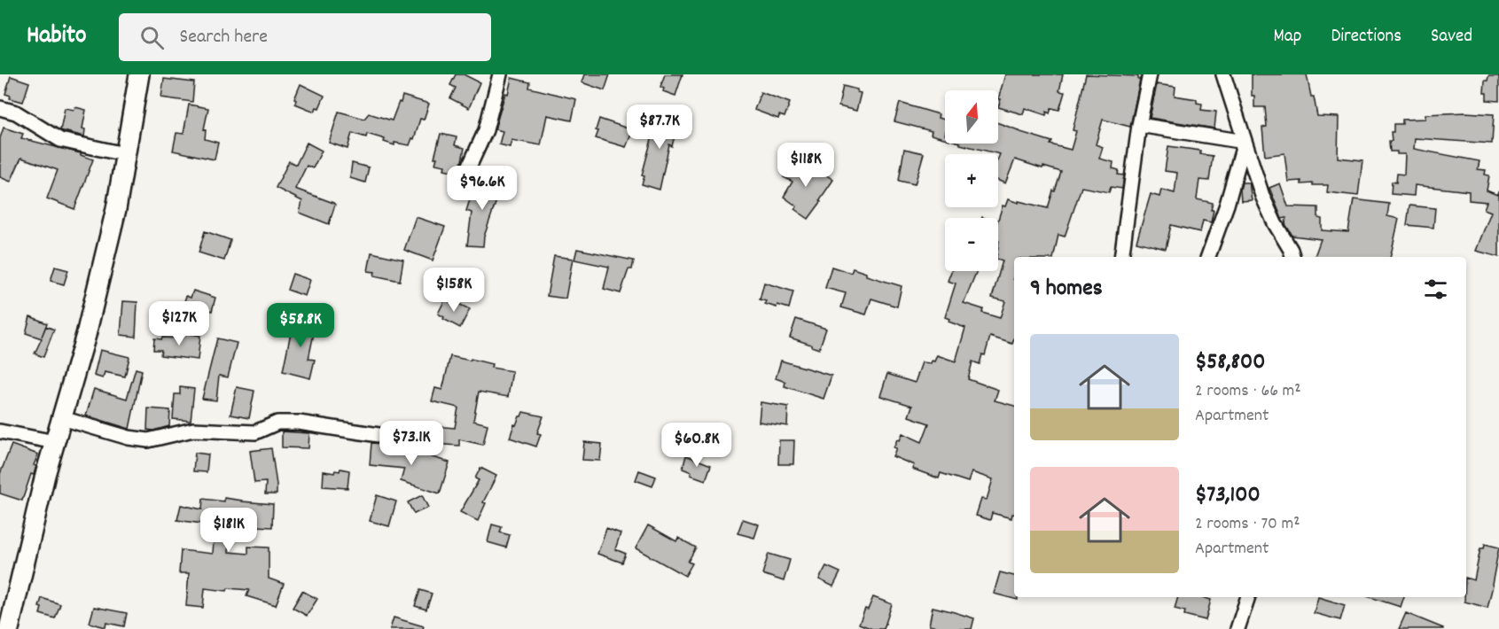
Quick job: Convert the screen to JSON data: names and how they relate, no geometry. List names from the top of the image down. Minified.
{"north":"top","page":{"header":"Habito","search":"Search here","nav":["Map","Directions","Saved"],"map_buttons":["+","−"],"price":["$87.7K","$118K","$96.6K","$158K","$127K","$58.8K","$73.1K","$60.8K","$181K"],"heading":"9 homes","list":[{"name":"$58,800","note":"2 rooms · 66 m² · Apartment"},{"name":"$73,100","note":"2 rooms · 70 m² · Apartment"}]}}
